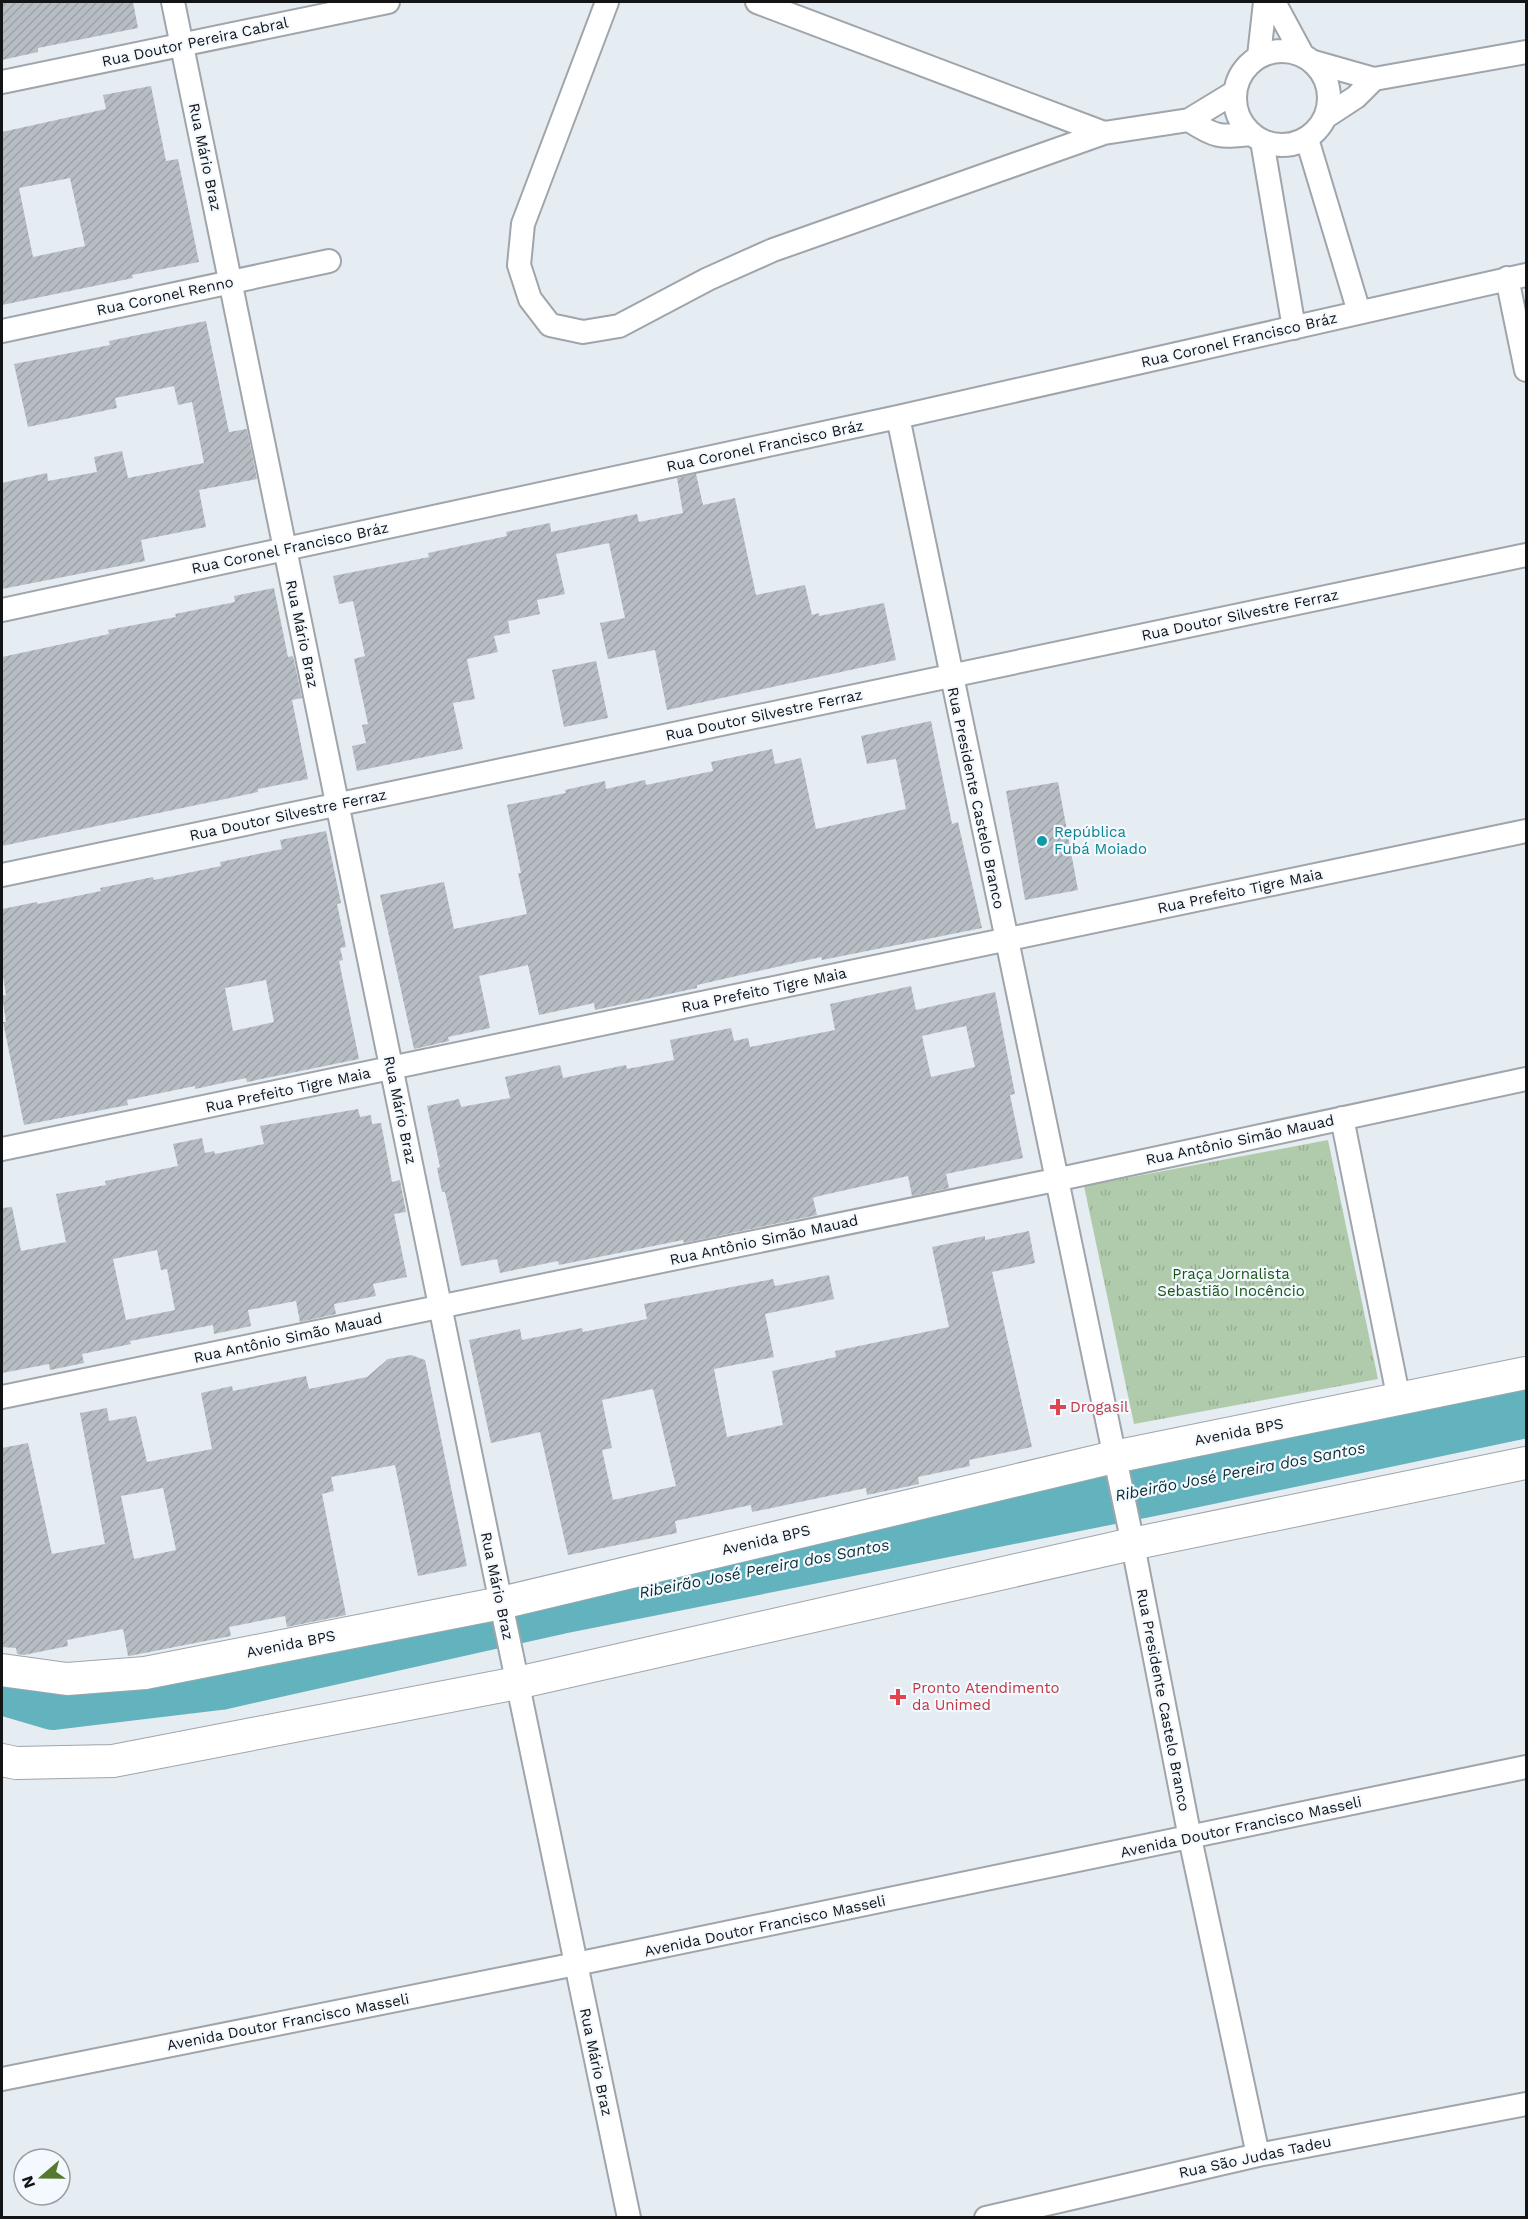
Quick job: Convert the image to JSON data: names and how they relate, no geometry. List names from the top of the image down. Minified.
{"streets":{"main road":["Avenida BPS"],"street":["Rua Doutor Pereira Cabral","Rua Mário Braz","Rua Coronel Renno","Rua Coronel Francisco Bráz","Rua Doutor Silvestre Ferraz","Rua Presidente Castelo Branco","Rua Prefeito Tigre Maia","Rua Antônio Simão Mauad","Avenida Doutor Francisco Masseli","Rua São Judas Tadeu"]},"crossings":[["Rua Doutor Pereira Cabral","Rua Mário Braz"],["Rua Mário Braz","Rua Coronel Renno"],["Rua Mário Braz","Rua Coronel Francisco Bráz"],["Rua Mário Braz","Rua Doutor Silvestre Ferraz"],["Rua Mário Braz","Rua Prefeito Tigre Maia"],["Rua Mário Braz","Rua Antônio Simão Mauad"],["Rua Mário Braz","Avenida BPS"],["Rua Mário Braz","Avenida Doutor Francisco Masseli"],["Rua Coronel Francisco Bráz","Rua Presidente Castelo Branco"],["Rua Doutor Silvestre Ferraz","Rua Presidente Castelo Branco"],["Rua Presidente Castelo Branco","Rua Prefeito Tigre Maia"],["Rua Presidente Castelo Branco","Rua Antônio Simão Mauad"],["Rua Presidente Castelo Branco","Avenida BPS"],["Rua Presidente Castelo Branco","Avenida Doutor Francisco Masseli"],["Rua Presidente Castelo Branco","Rua São Judas Tadeu"]],"water":["Ribeirão José Pereira dos Santos"],"parks":["Praça Jornalista Sebastião Inocêncio"],"places":{"other":["República Fubá Moiado"],"health":["Drogasil","Pronto Atendimento da Unimed"]},"north":"left"}
